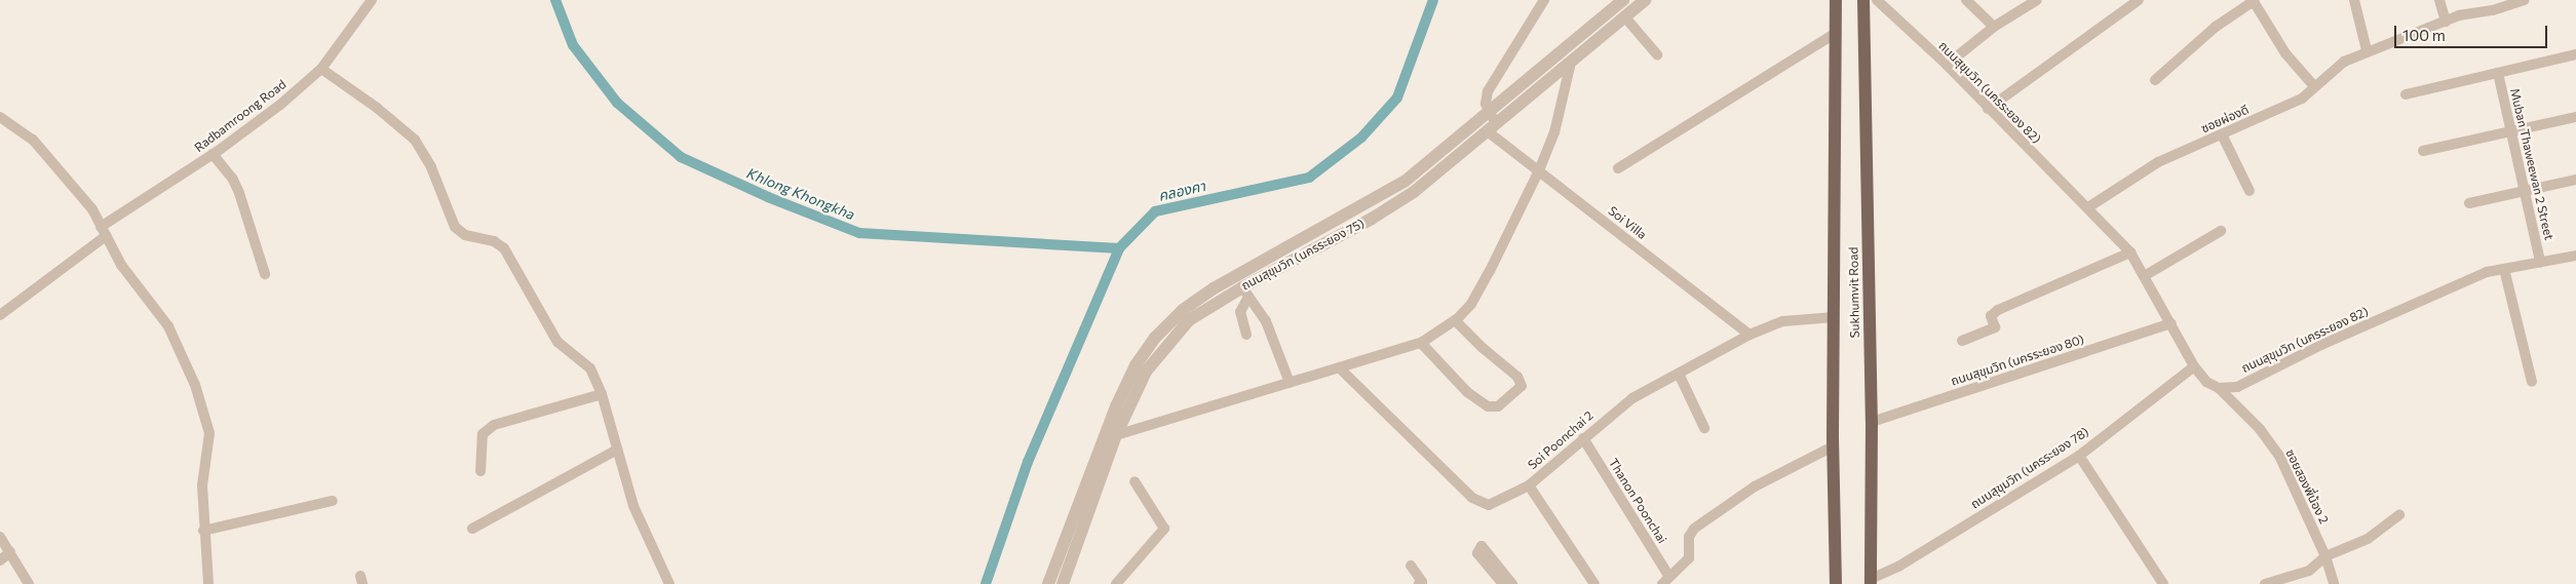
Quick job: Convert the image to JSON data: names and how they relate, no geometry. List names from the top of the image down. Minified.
{"streets":{"main road":["Sukhumvit Road"],"street":["ถนนสุขุมวิท (นครระยอง 82)","Radbamroong Road","ซอยผ่องดี","Muban Thaweewan 2 Street","Soi Villa","ถนนสุขุมวิท (นครระยอง 75)","ถนนสุขุมวิท (นครระยอง 80)","Soi Poonchai 2","ถนนสุขุมวิท (นครระยอง 78)","ซอยสองพี่น้อง 2","Thanon Poonchai"]},"crossings":[["ถนนสุขุมวิท (นครระยอง 82)","ซอยผ่องดี"],["ถนนสุขุมวิท (นครระยอง 82)","Muban Thaweewan 2 Street"],["ถนนสุขุมวิท (นครระยอง 82)","ถนนสุขุมวิท (นครระยอง 80)"],["ถนนสุขุมวิท (นครระยอง 82)","ถนนสุขุมวิท (นครระยอง 78)"],["ถนนสุขุมวิท (นครระยอง 82)","ซอยสองพี่น้อง 2"],["Soi Villa","ถนนสุขุมวิท (นครระยอง 75)"],["Soi Villa","Soi Poonchai 2"],["Sukhumvit Road","ถนนสุขุมวิท (นครระยอง 80)"],["Sukhumvit Road","Soi Poonchai 2"],["Sukhumvit Road","ถนนสุขุมวิท (นครระยอง 78)"],["Soi Poonchai 2","Thanon Poonchai"]],"water":["คลองคา","Khlong Khongkha"],"scale_bar":"100 m"}
